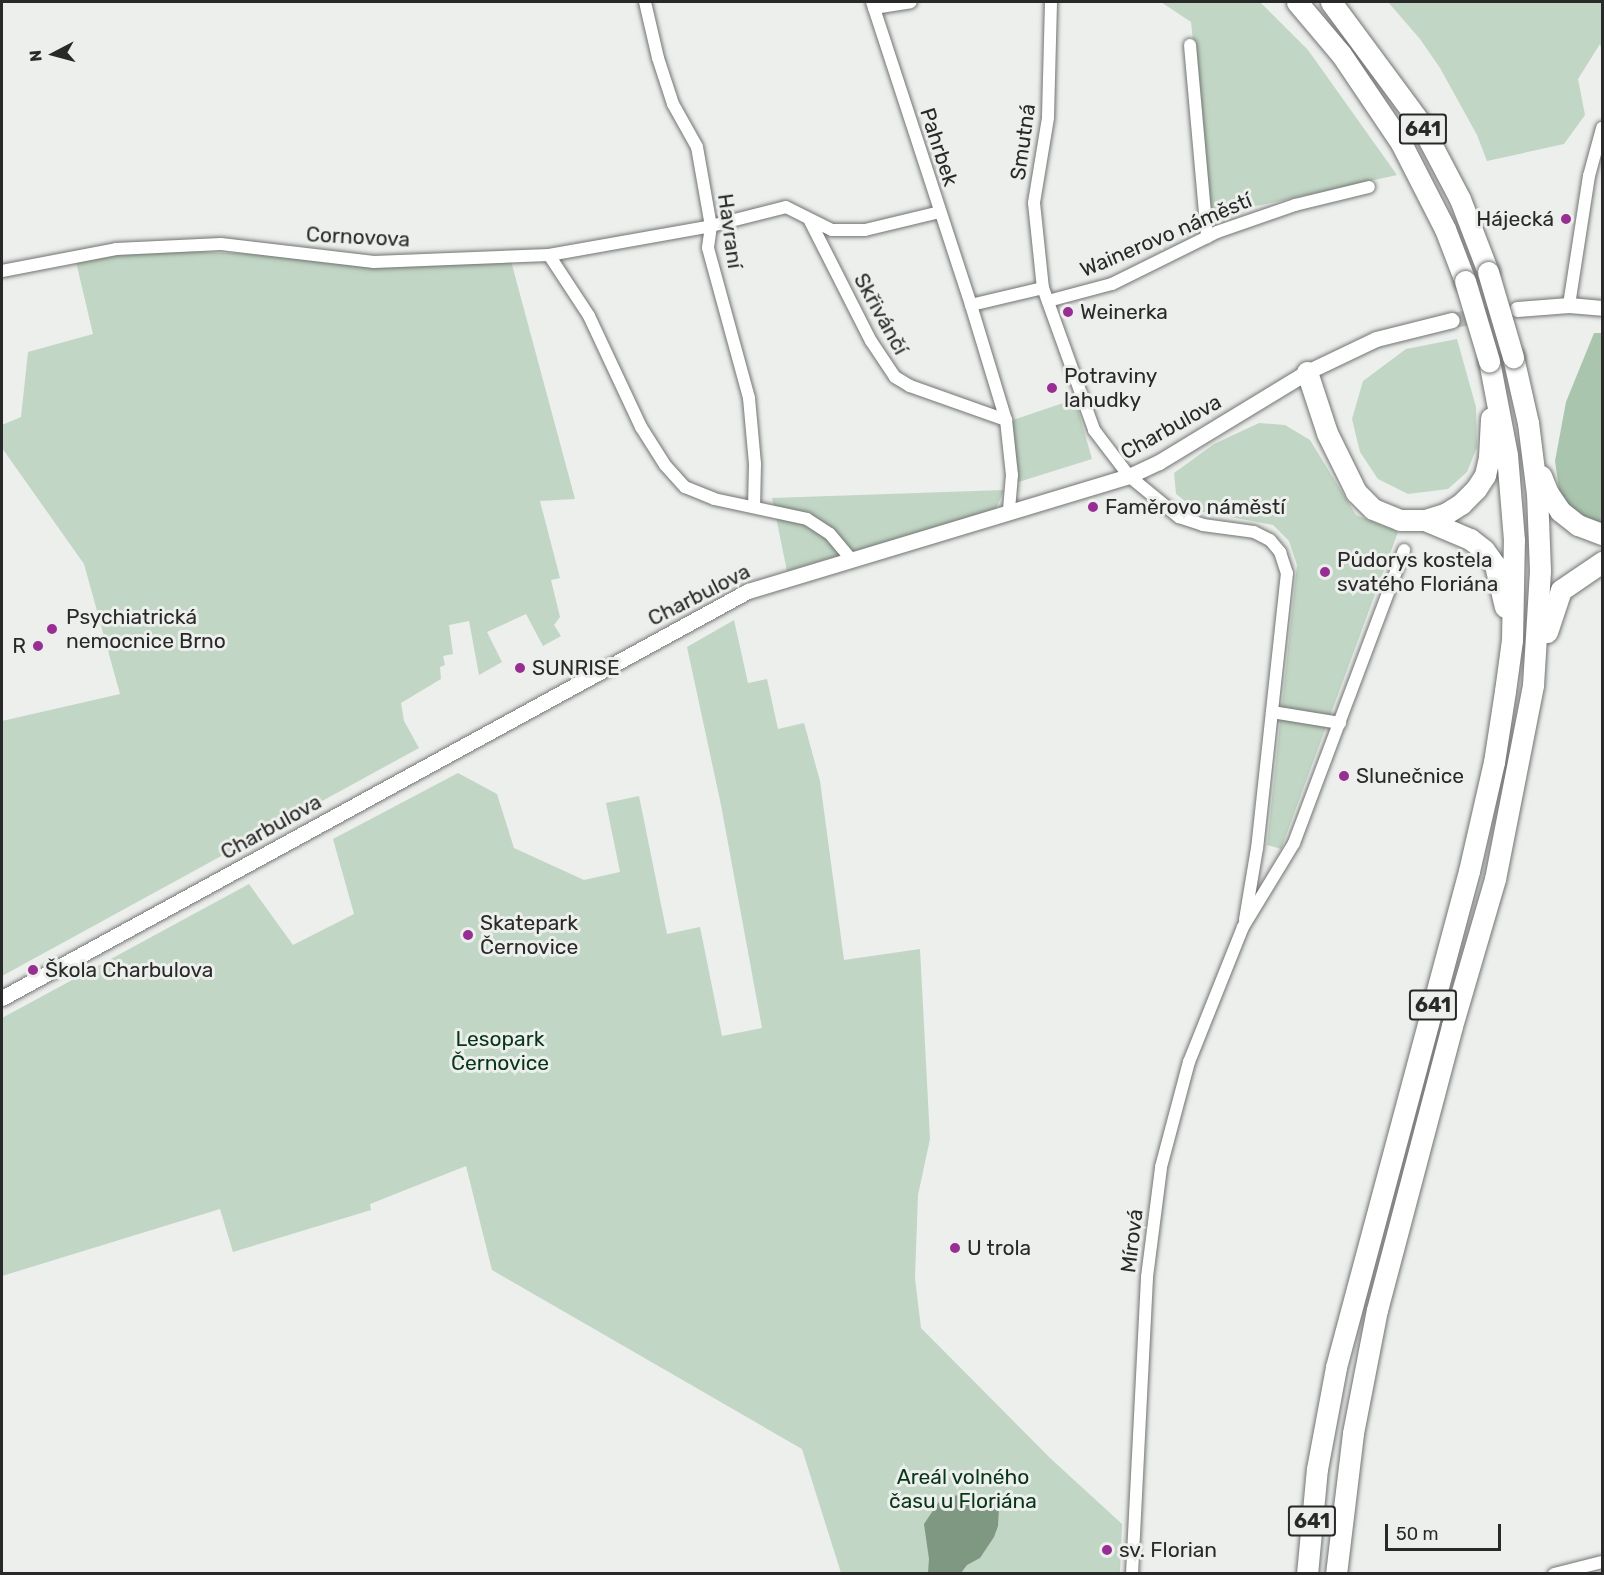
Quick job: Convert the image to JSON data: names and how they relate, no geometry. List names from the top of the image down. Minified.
{"streets":{"highway":["641"],"street":["Smutná","Pahrbek","Havraní","Wainerovo náměstí","Cornovova","Skřivánčí","Charbulova","Mírová"]},"crossings":[["Havraní","Cornovova"],["Cornovova","Skřivánčí"]],"parks":["Lesopark Černovice","Areál volného času u Floriána"],"places":["Hájecká","Weinerka","Potraviny lahudky","Faměrovo náměstí","Půdorys kostela svatého Floriána","Psychiatrická nemocnice Brno","R","SUNRISE","Slunečnice","Skatepark Černovice","Škola Charbulova","U trola","sv. Florian"],"scale_bar":"50 m","north":"left"}
